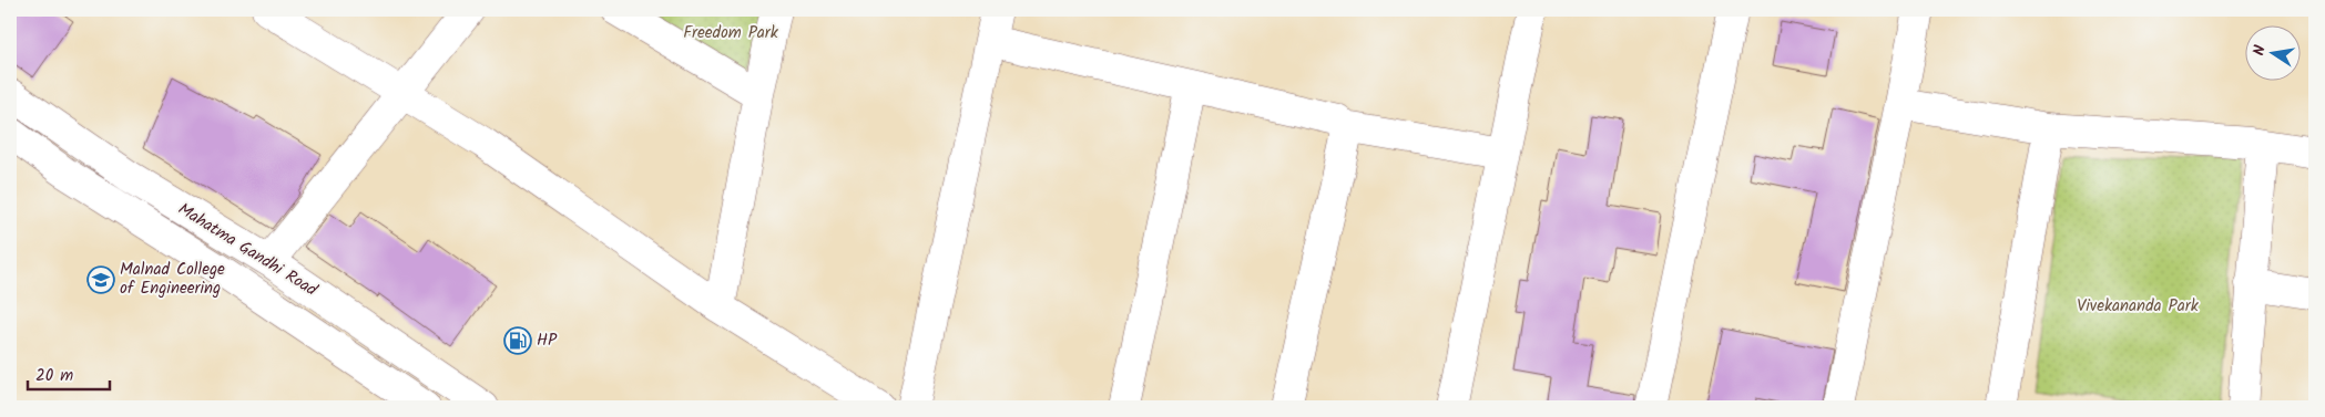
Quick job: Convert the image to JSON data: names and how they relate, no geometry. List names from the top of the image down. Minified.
{"streets":{"street":["Mahatma Gandhi Road"]},"parks":["Freedom Park","Vivekananda Park"],"places":{"school or university":["Malnad College of Engineering"],"fuel station":["HP"]},"scale_bar":"20 m","north":"left"}
